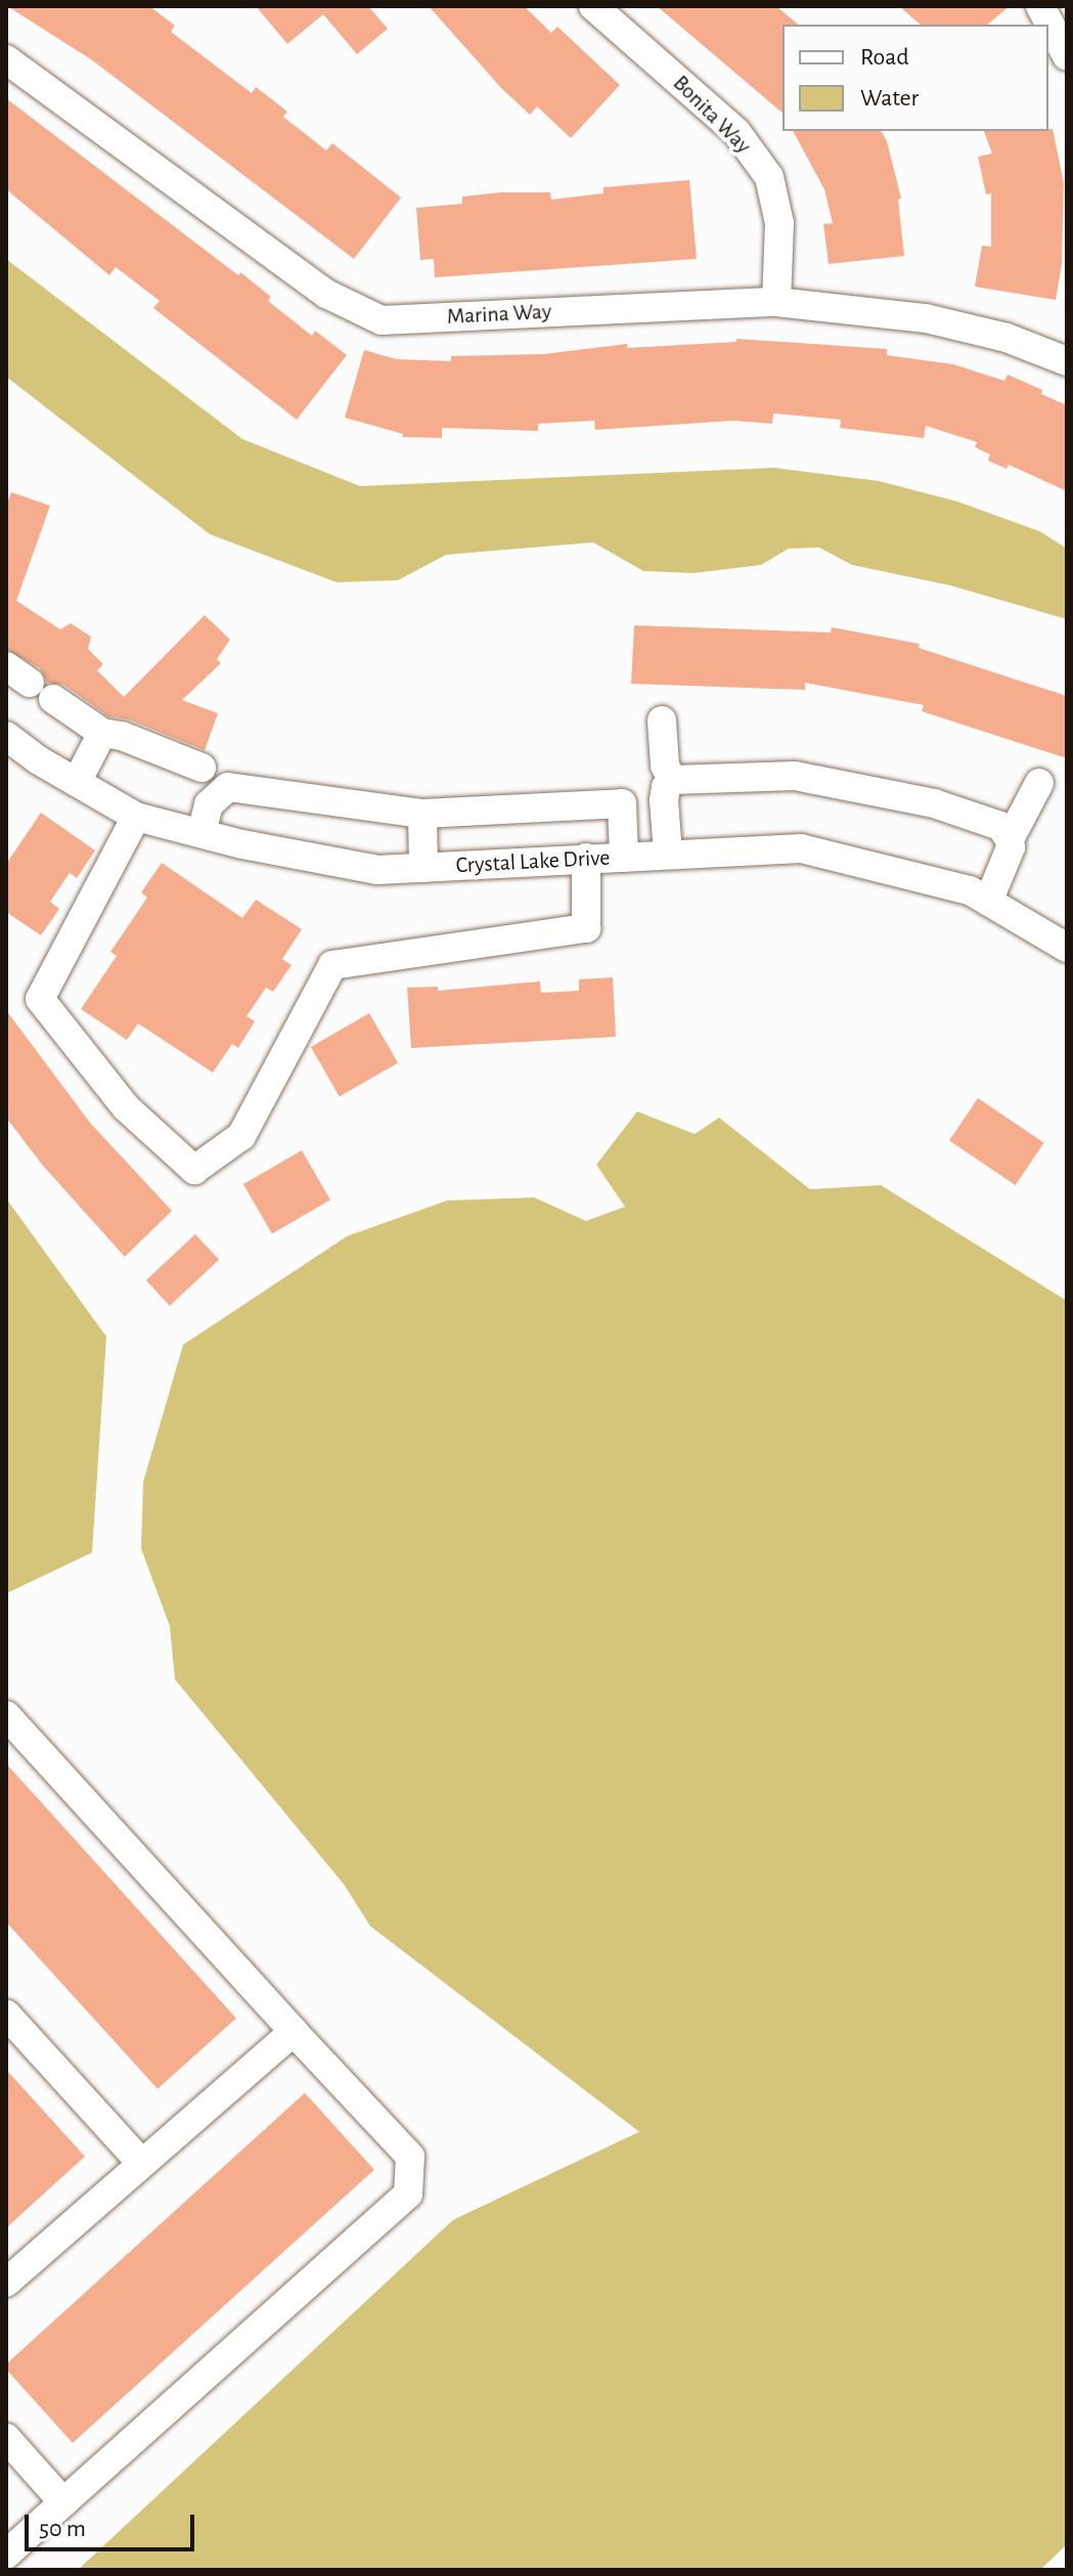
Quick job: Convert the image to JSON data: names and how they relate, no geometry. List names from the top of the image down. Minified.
{"streets":{"street":["Bonita Way","Marina Way","Crystal Lake Drive"]},"crossings":[["Bonita Way","Marina Way"]],"legend":["Road","Water"],"scale_bar":"50 m"}
